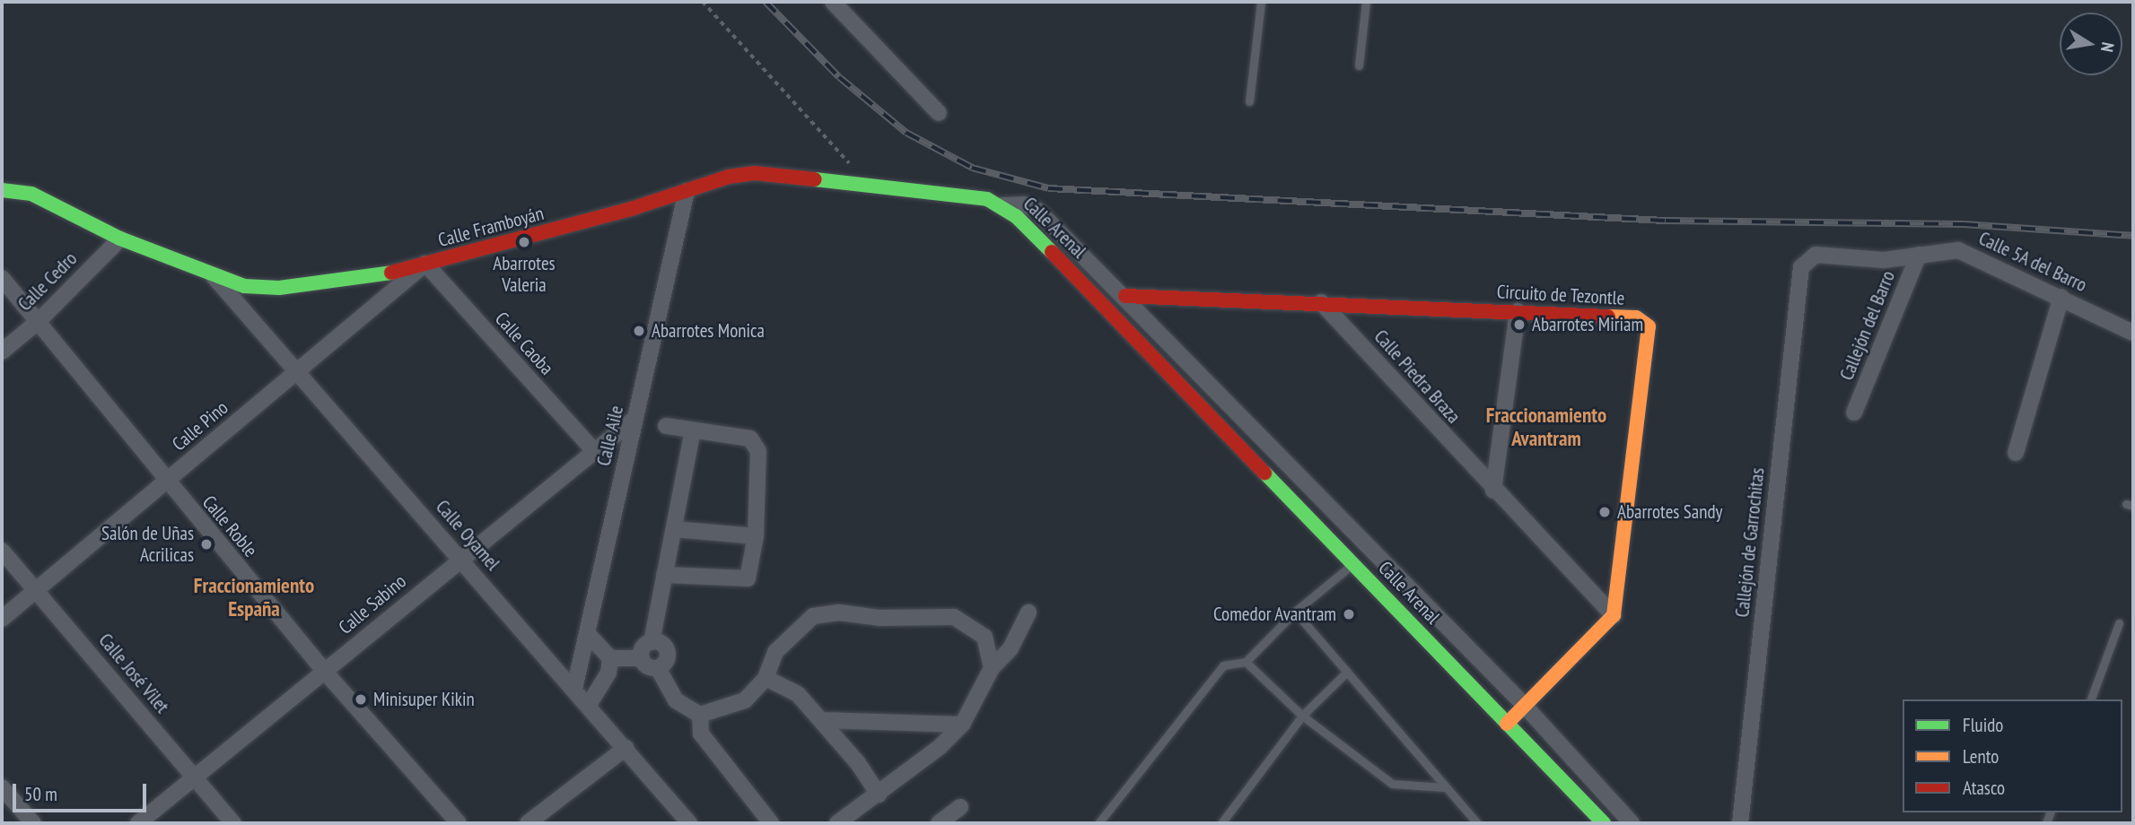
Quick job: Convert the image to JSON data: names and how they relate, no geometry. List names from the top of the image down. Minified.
{"streets":{"street":["Calle Framboyán","Calle Arenal","Calle 5A del Barro","Calle Cedro","Circuito de Tezontle","Callejón del Barro","Calle Caoba","Calle Piedra Braza","Calle Pino","Calle Aile","Calle Roble","Calle Oyamel","Callejón de Garrochitas","Calle Sabino","Calle José Vilet"]},"crossings":[["Calle Framboyán","Calle Arenal"],["Calle Framboyán","Calle Cedro"],["Calle Framboyán","Calle Caoba"],["Calle Framboyán","Calle Pino"],["Calle Framboyán","Calle Aile"],["Calle Framboyán","Calle Oyamel"],["Calle Arenal","Circuito de Tezontle"],["Calle 5A del Barro","Callejón del Barro"],["Calle 5A del Barro","Callejón de Garrochitas"],["Calle Cedro","Calle Roble"],["Circuito de Tezontle","Calle Piedra Braza"],["Calle Caoba","Calle Pino"],["Calle Caoba","Calle Sabino"],["Calle Pino","Calle Roble"],["Calle Pino","Calle Oyamel"],["Calle Pino","Calle José Vilet"],["Calle Aile","Calle Oyamel"],["Calle Aile","Calle Sabino"],["Calle Roble","Calle Sabino"],["Calle Oyamel","Calle Sabino"],["Calle Sabino","Calle José Vilet"]],"districts":["Fraccionamiento Avantram","Fraccionamiento España"],"places":["Abarrotes Valeria","Abarrotes Miriam","Abarrotes Monica","Abarrotes Sandy","Salón de Uñas Acrilicas","Comedor Avantram","Minisuper Kikin"],"legend":["Fluido","Lento","Atasco"],"scale_bar":"50 m","north":"right"}
